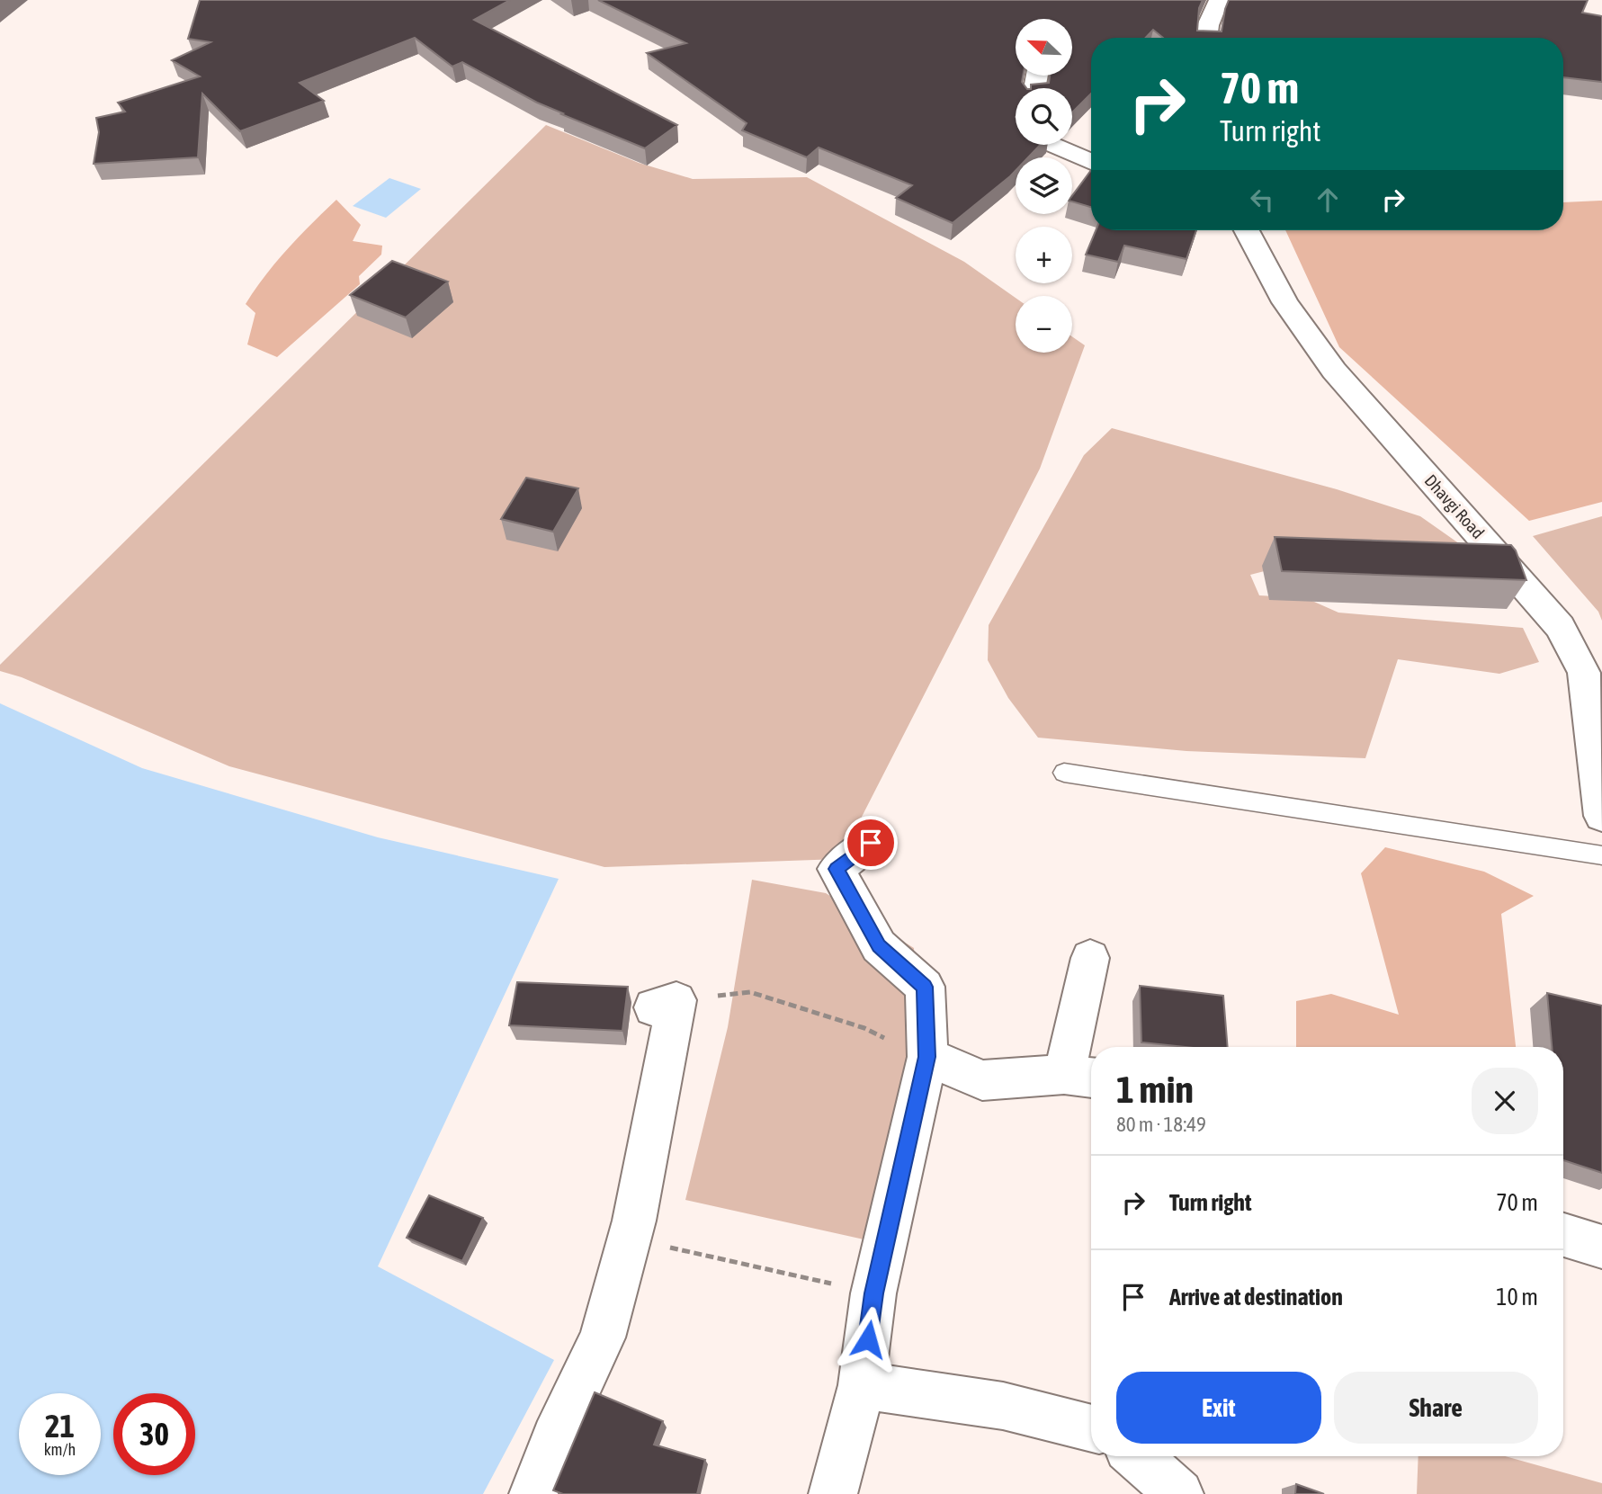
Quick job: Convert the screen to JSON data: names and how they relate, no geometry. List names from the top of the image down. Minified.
{"streets":{"street":["Dhavgi Road"]},"north":"top left","page":{"map_buttons":["+","−"],"turn":["70 m","Turn right"],"heading":["1 min","80 m · 18:49"],"list":[{"name":"Turn right","value":"70 m"},{"name":"Arrive at destination","value":"10 m"}],"buttons":["Exit","Share"],"speed":"21 km/h","limit":"30"}}
